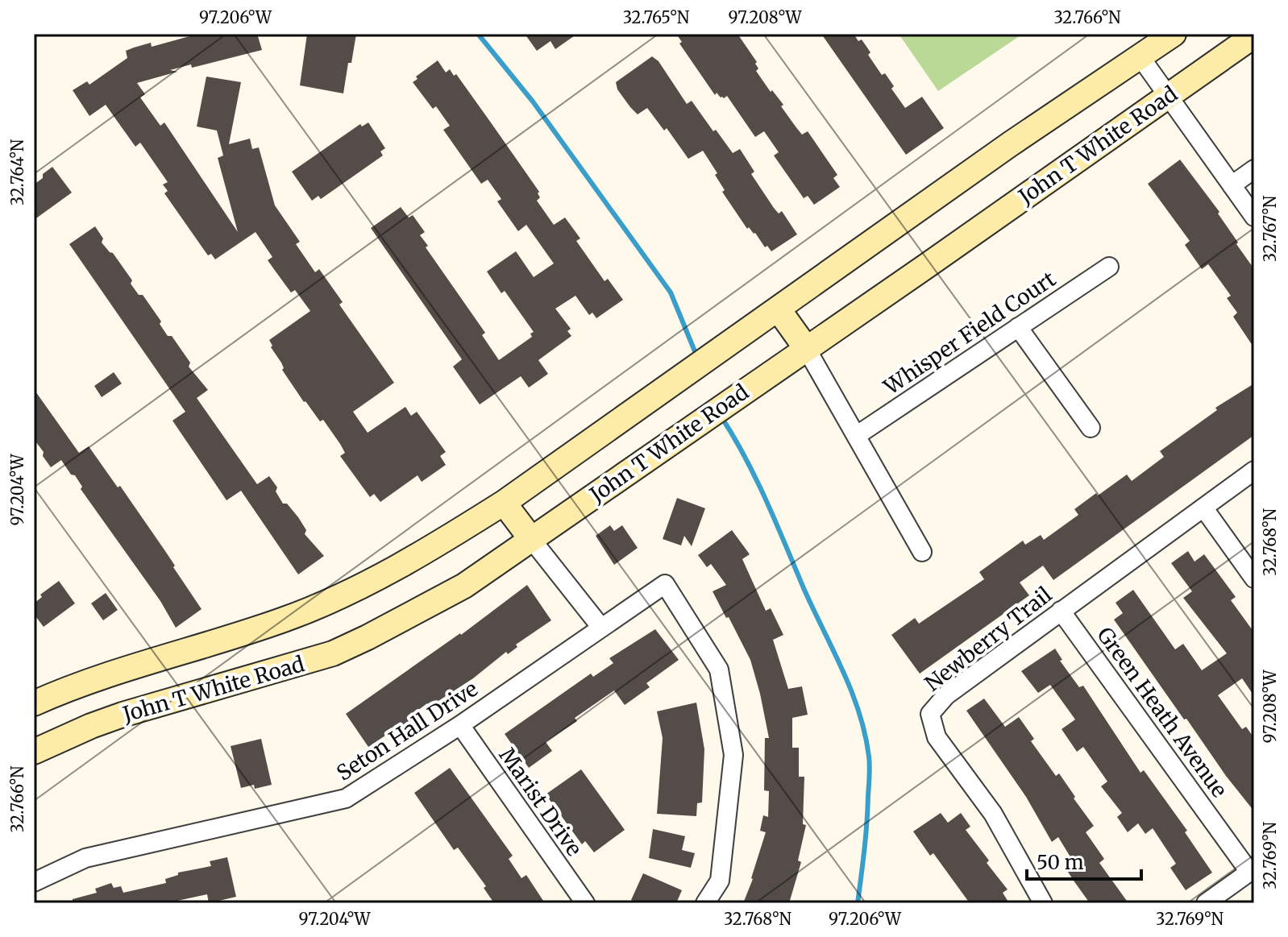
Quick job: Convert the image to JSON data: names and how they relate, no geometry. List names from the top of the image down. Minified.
{"streets":{"main road":["John T White Road"],"street":["Whisper Field Court","Newberry Trail","Green Heath Avenue","Seton Hall Drive","Marist Drive"]},"crossings":[["Newberry Trail","Green Heath Avenue"],["Seton Hall Drive","Marist Drive"]],"scale_bar":"50 m","coordinates":["97.206°W","32.765°N","97.208°W","32.766°N","32.764°N","32.767°N","97.204°W","32.768°N","32.769°N"]}
